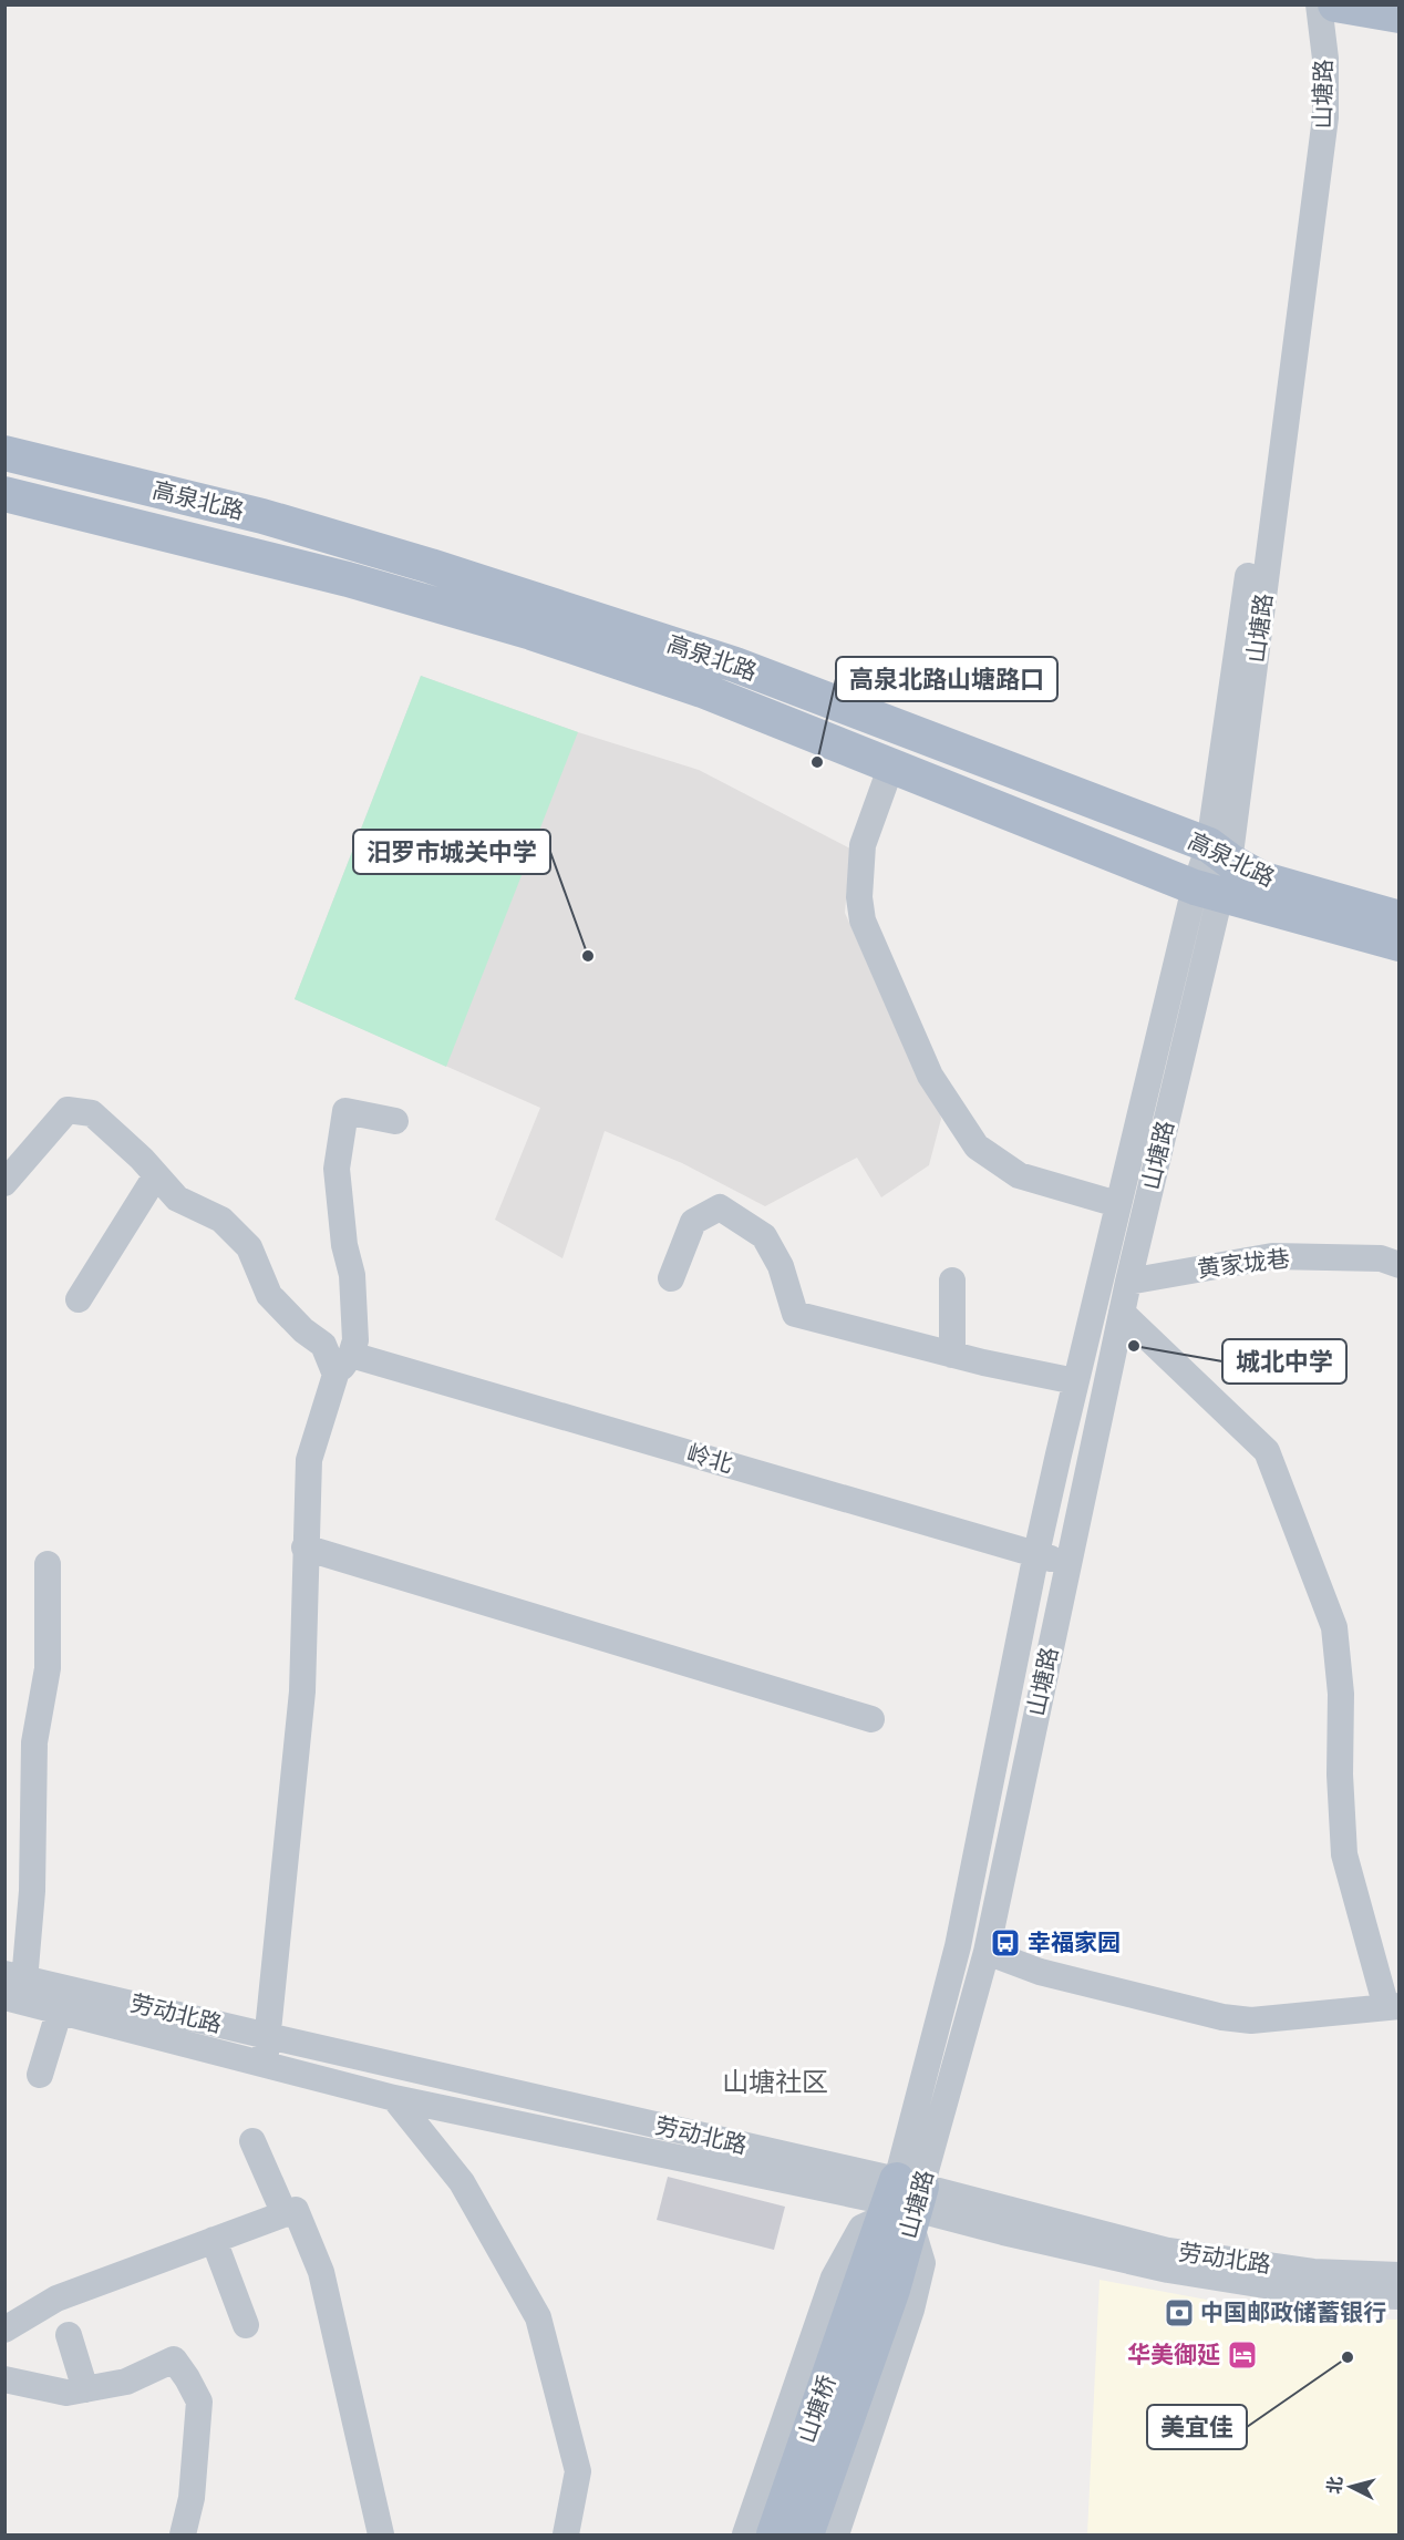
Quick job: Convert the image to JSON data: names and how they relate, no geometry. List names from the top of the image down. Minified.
{"streets":{"main road":["山塘路","高泉北路","山塘桥"],"street":["黄家垅巷","岭北","劳动北路"]},"crossings":[["山塘路","高泉北路"],["山塘路","黄家垅巷"],["山塘路","岭北"],["山塘路","劳动北路"],["山塘路","山塘桥"]],"districts":["山塘社区"],"places":{"other":["高泉北路山塘路口","汨罗市城关中学","城北中学","美宜佳"],"bus stop":["幸福家园"],"bank":["中国邮政储蓄银行"],"hotel":["华美御延"]},"north":"left"}
